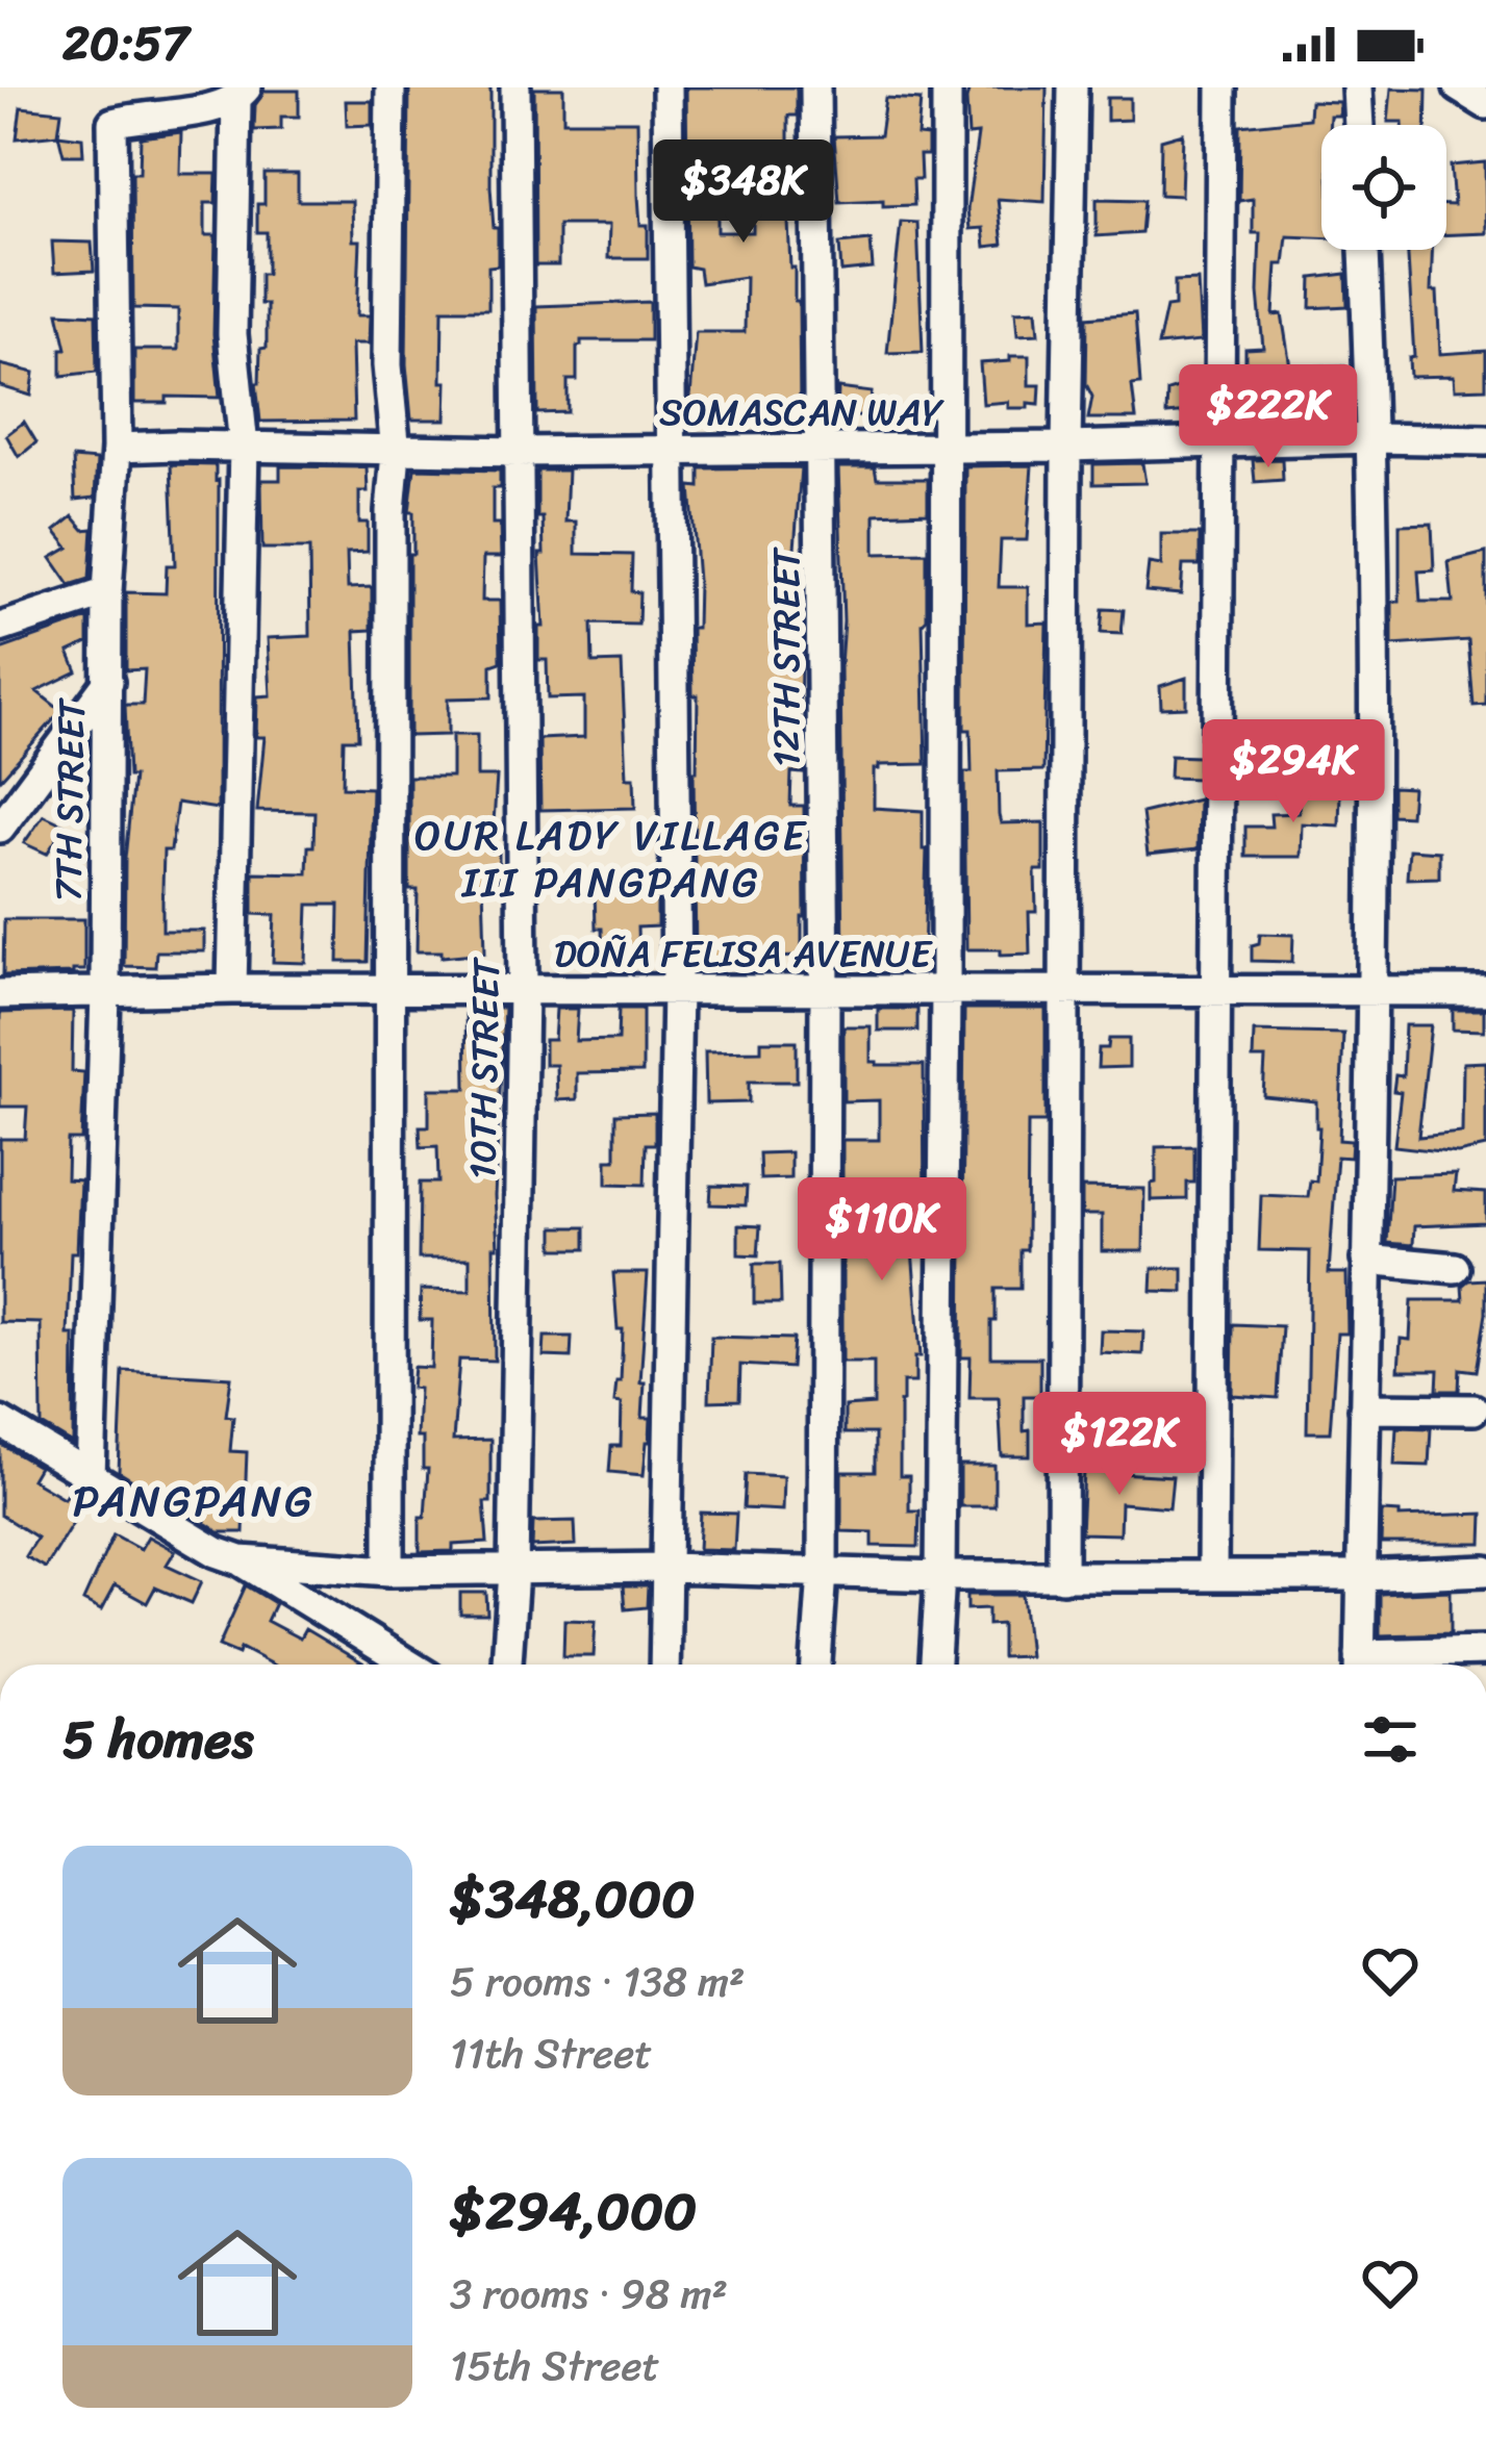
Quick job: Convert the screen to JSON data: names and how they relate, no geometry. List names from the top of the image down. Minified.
{"streets":{"street":["SOMASCAN WAY","12TH STREET","7TH STREET","DOÑA FELISA AVENUE","10TH STREET"]},"crossings":[["SOMASCAN WAY","12TH STREET"],["SOMASCAN WAY","7TH STREET"],["SOMASCAN WAY","10TH STREET"],["12TH STREET","DOÑA FELISA AVENUE"],["7TH STREET","DOÑA FELISA AVENUE"],["DOÑA FELISA AVENUE","10TH STREET"]],"districts":["OUR LADY VILLAGE III PANGPANG","PANGPANG"],"page":{"status":"20:57","price":["$348K","$222K","$294K","$110K","$122K"],"heading":"5 homes","list":[{"name":"$348,000","note":"5 rooms · 138 m² · 11th Street"},{"name":"$294,000","note":"3 rooms · 98 m² · 15th Street"}]}}
